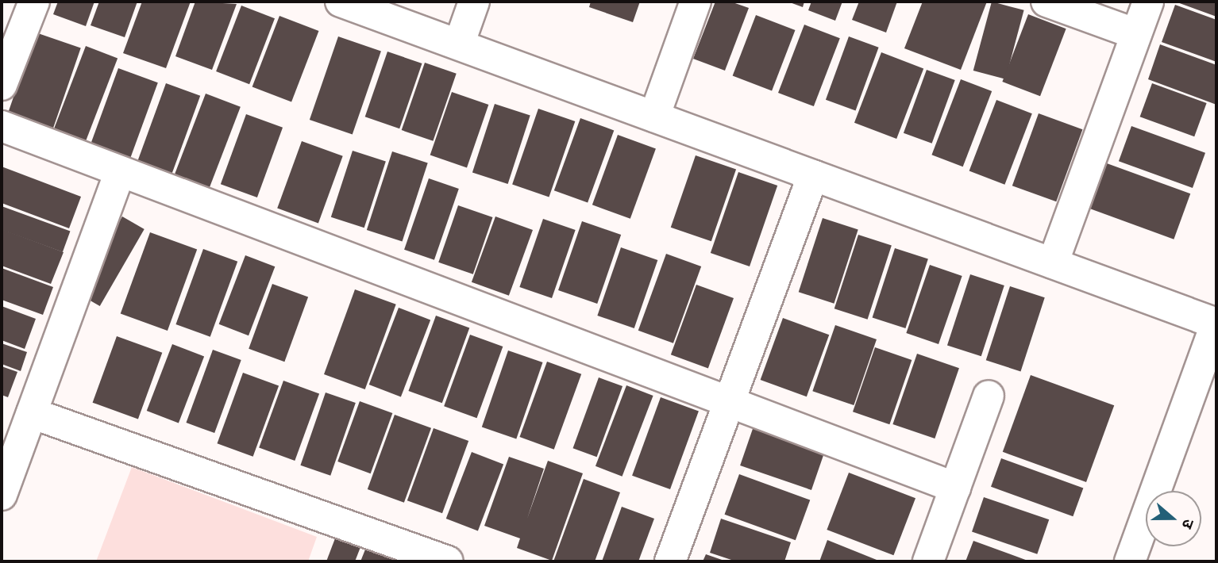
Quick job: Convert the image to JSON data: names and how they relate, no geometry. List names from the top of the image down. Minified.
{"north":"right"}
